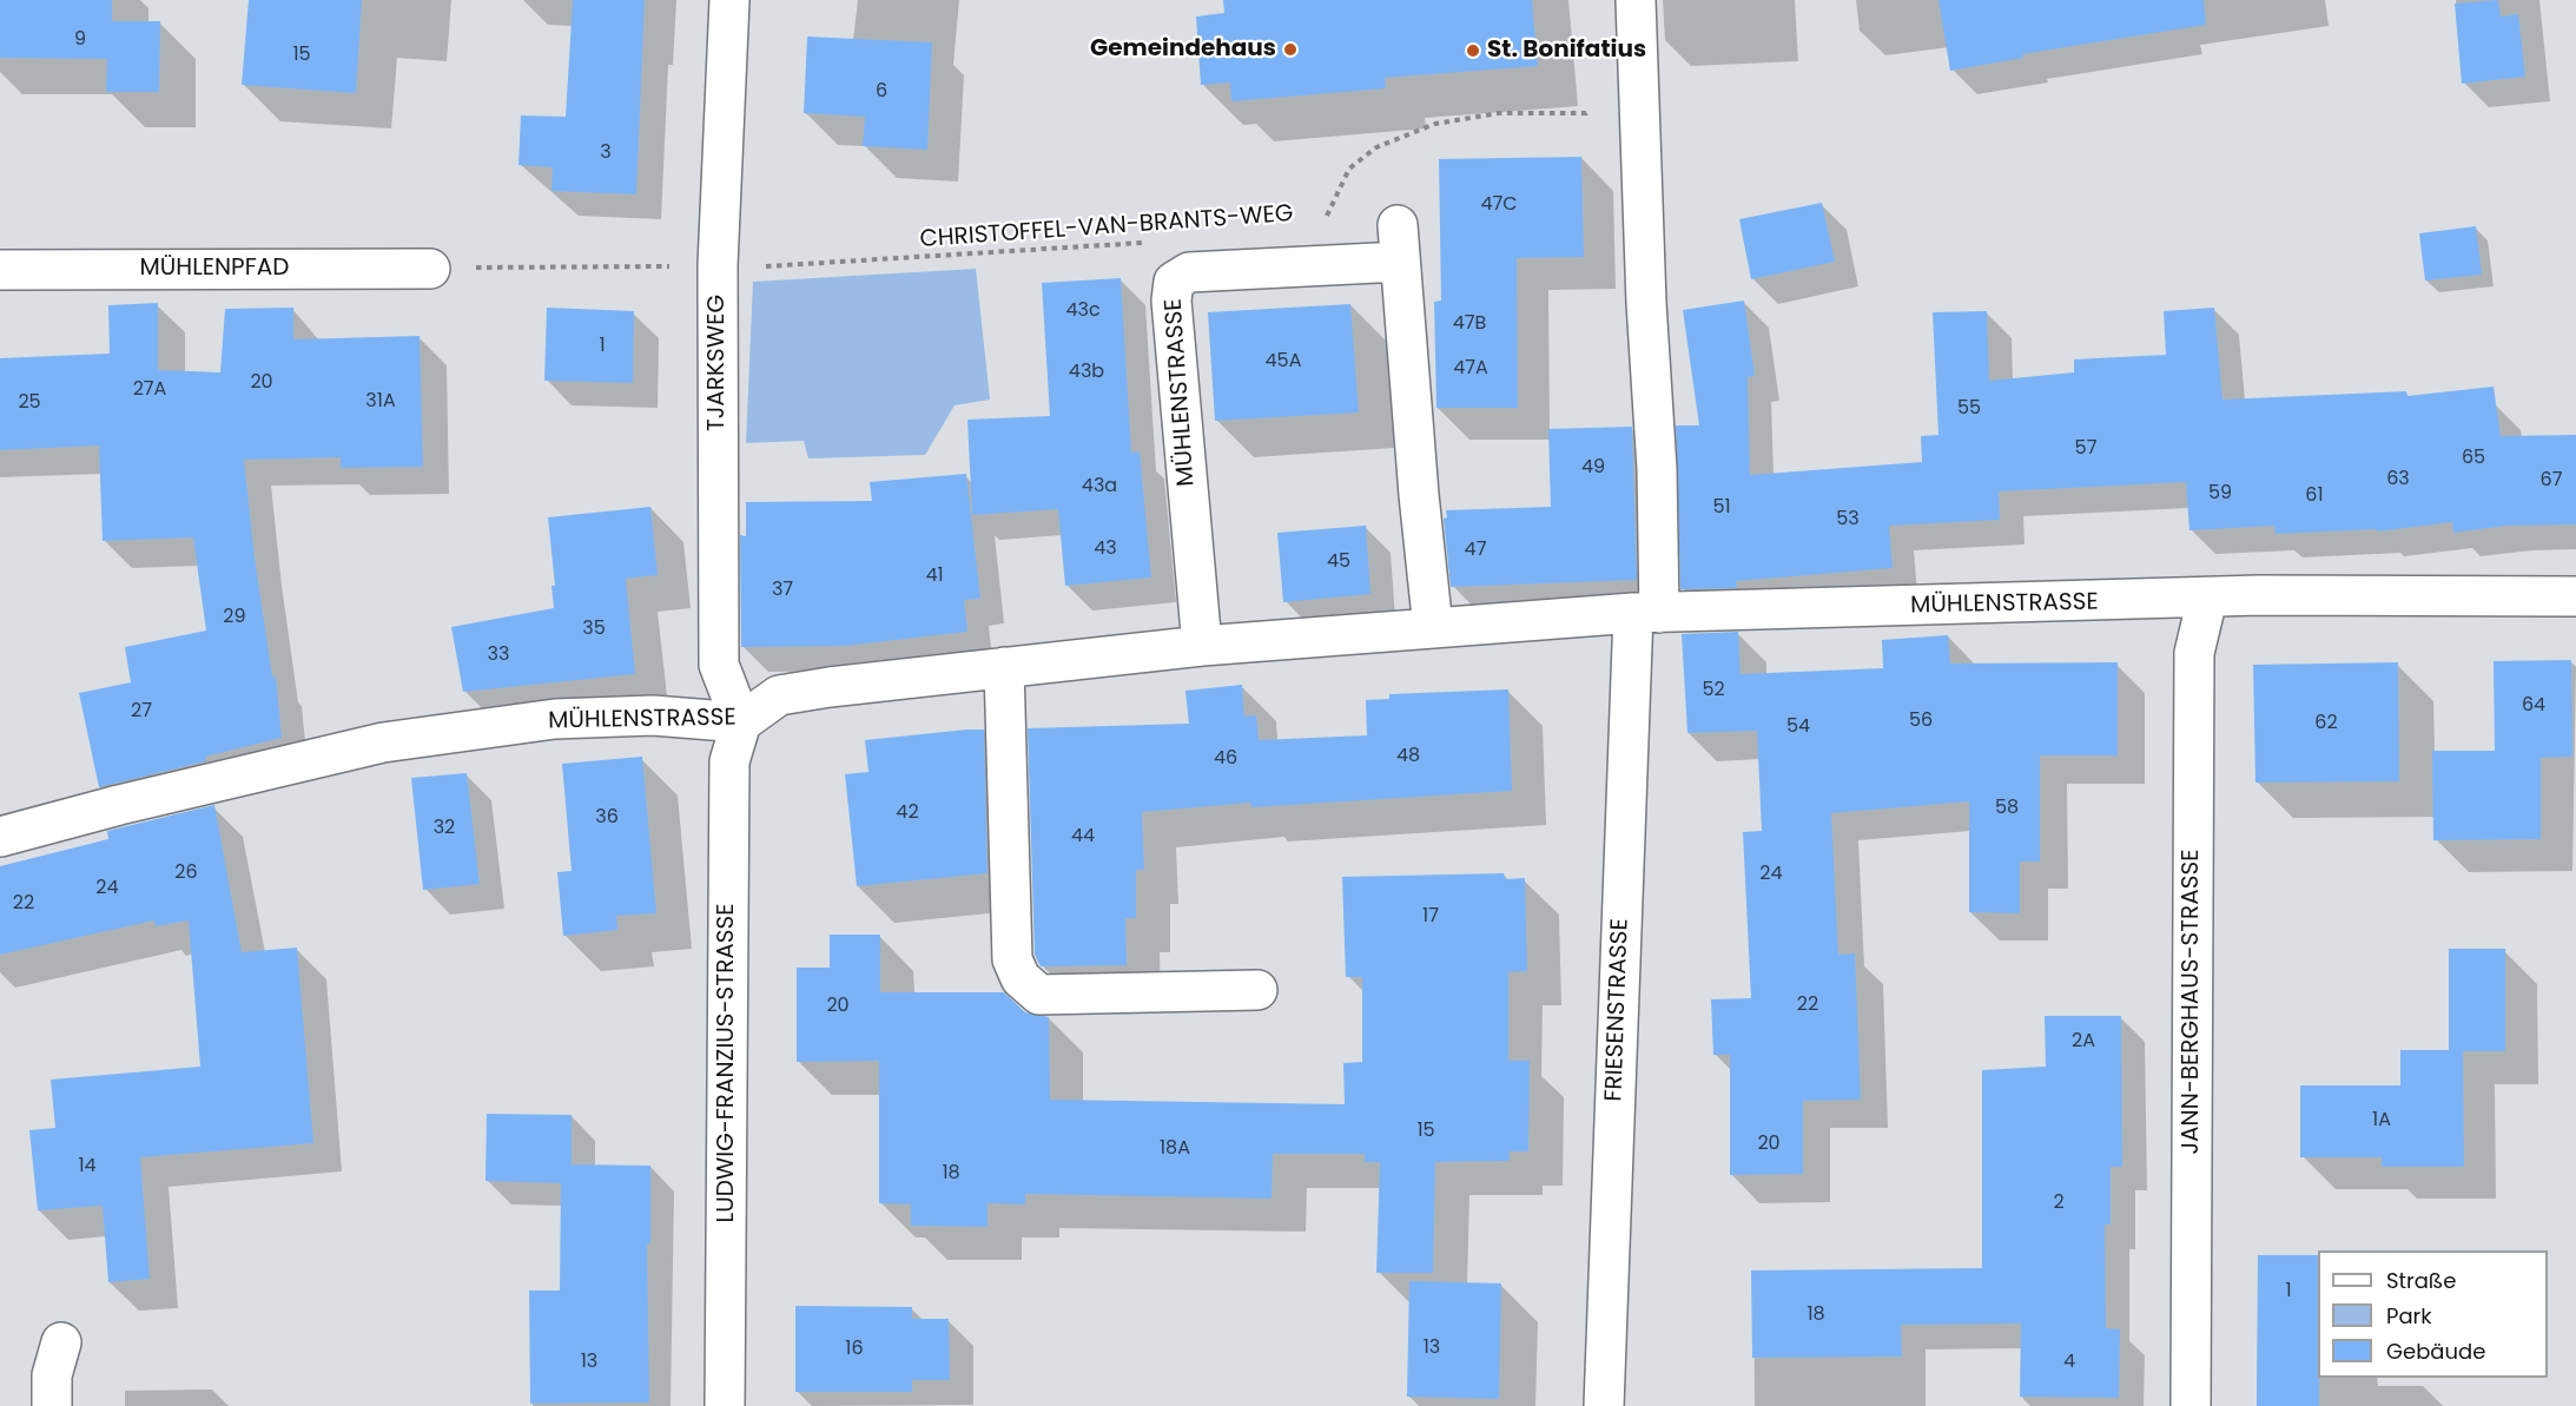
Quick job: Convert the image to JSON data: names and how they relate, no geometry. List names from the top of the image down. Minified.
{"streets":{"street":["MÜHLENPFAD","TJARKSWEG","MÜHLENSTRASSE","JANN-BERGHAUS-STRASSE","FRIESENSTRASSE","LUDWIG-FRANZIUS-STRASSE"],"path":["CHRISTOFFEL-VAN-BRANTS-WEG"]},"crossings":[["CHRISTOFFEL-VAN-BRANTS-WEG","MÜHLENPFAD"],["CHRISTOFFEL-VAN-BRANTS-WEG","TJARKSWEG"],["TJARKSWEG","MÜHLENSTRASSE"],["TJARKSWEG","LUDWIG-FRANZIUS-STRASSE"],["MÜHLENSTRASSE","JANN-BERGHAUS-STRASSE"],["MÜHLENSTRASSE","FRIESENSTRASSE"],["MÜHLENSTRASSE","LUDWIG-FRANZIUS-STRASSE"]],"places":["Gemeindehaus","St. Bonifatius"],"house_numbers":["9","15","6","3","47C","43c","47B","1","45A","47A","43b","20","27A","31A","25","55","57","65","49","63","67","43a","59","61","51","53","43","47","45","41","37","29","35","33","52","64","27","56","62","54","48","46","58","42","36","32","44","26","24","24","22","17","22","20","2A","1A","15","20","18A","14","18","2","1","18","13","16","13","4"],"legend":["Straße","Park","Gebäude"]}
